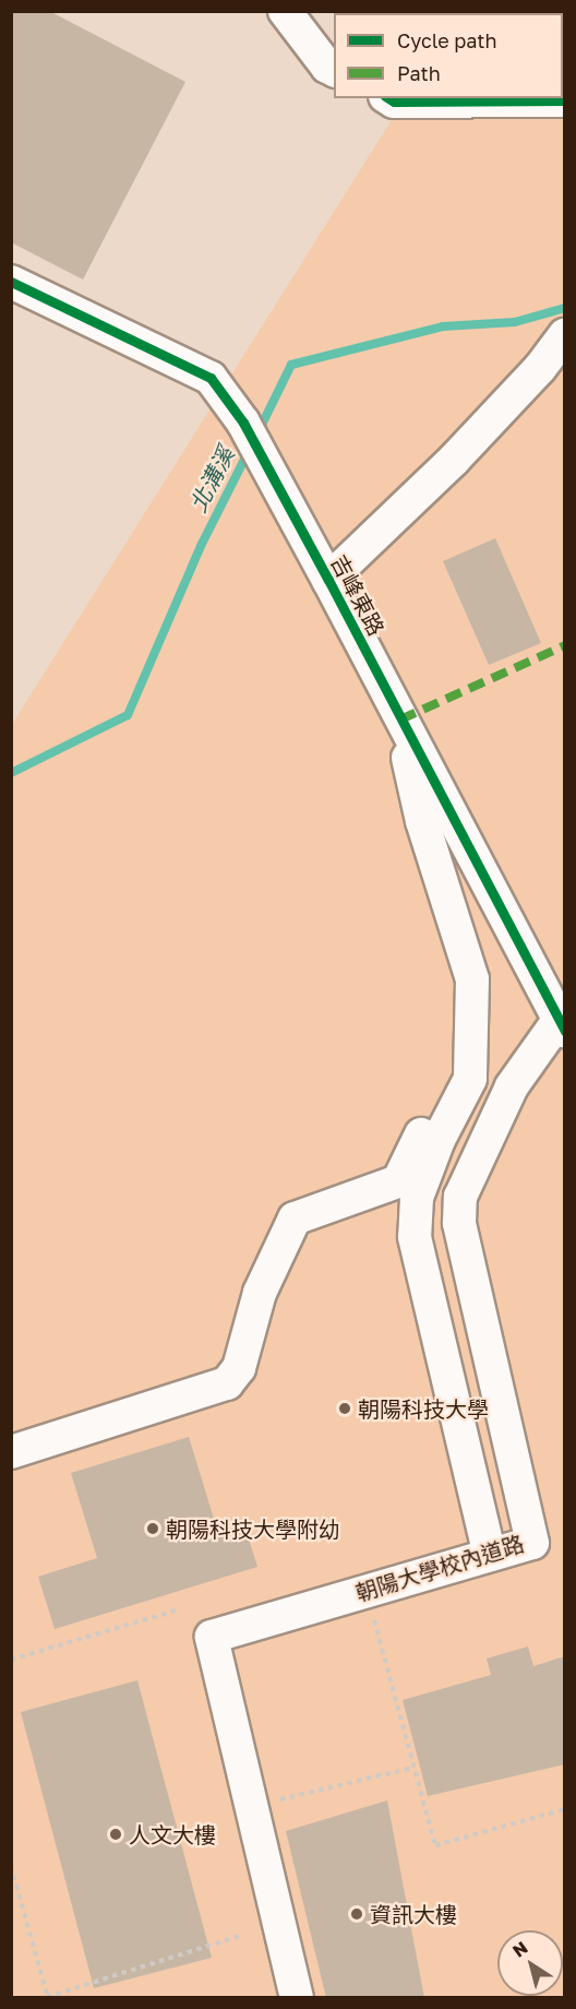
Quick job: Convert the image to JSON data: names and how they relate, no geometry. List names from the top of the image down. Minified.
{"streets":{"street":["吉峰東路","朝陽大學校內道路"]},"crossings":[["吉峰東路","朝陽大學校內道路"]],"water":["北溝溪"],"places":["朝陽科技大學","朝陽科技大學附幼","人文大樓","資訊大樓"],"legend":["Cycle path","Path"],"north":"top left"}
